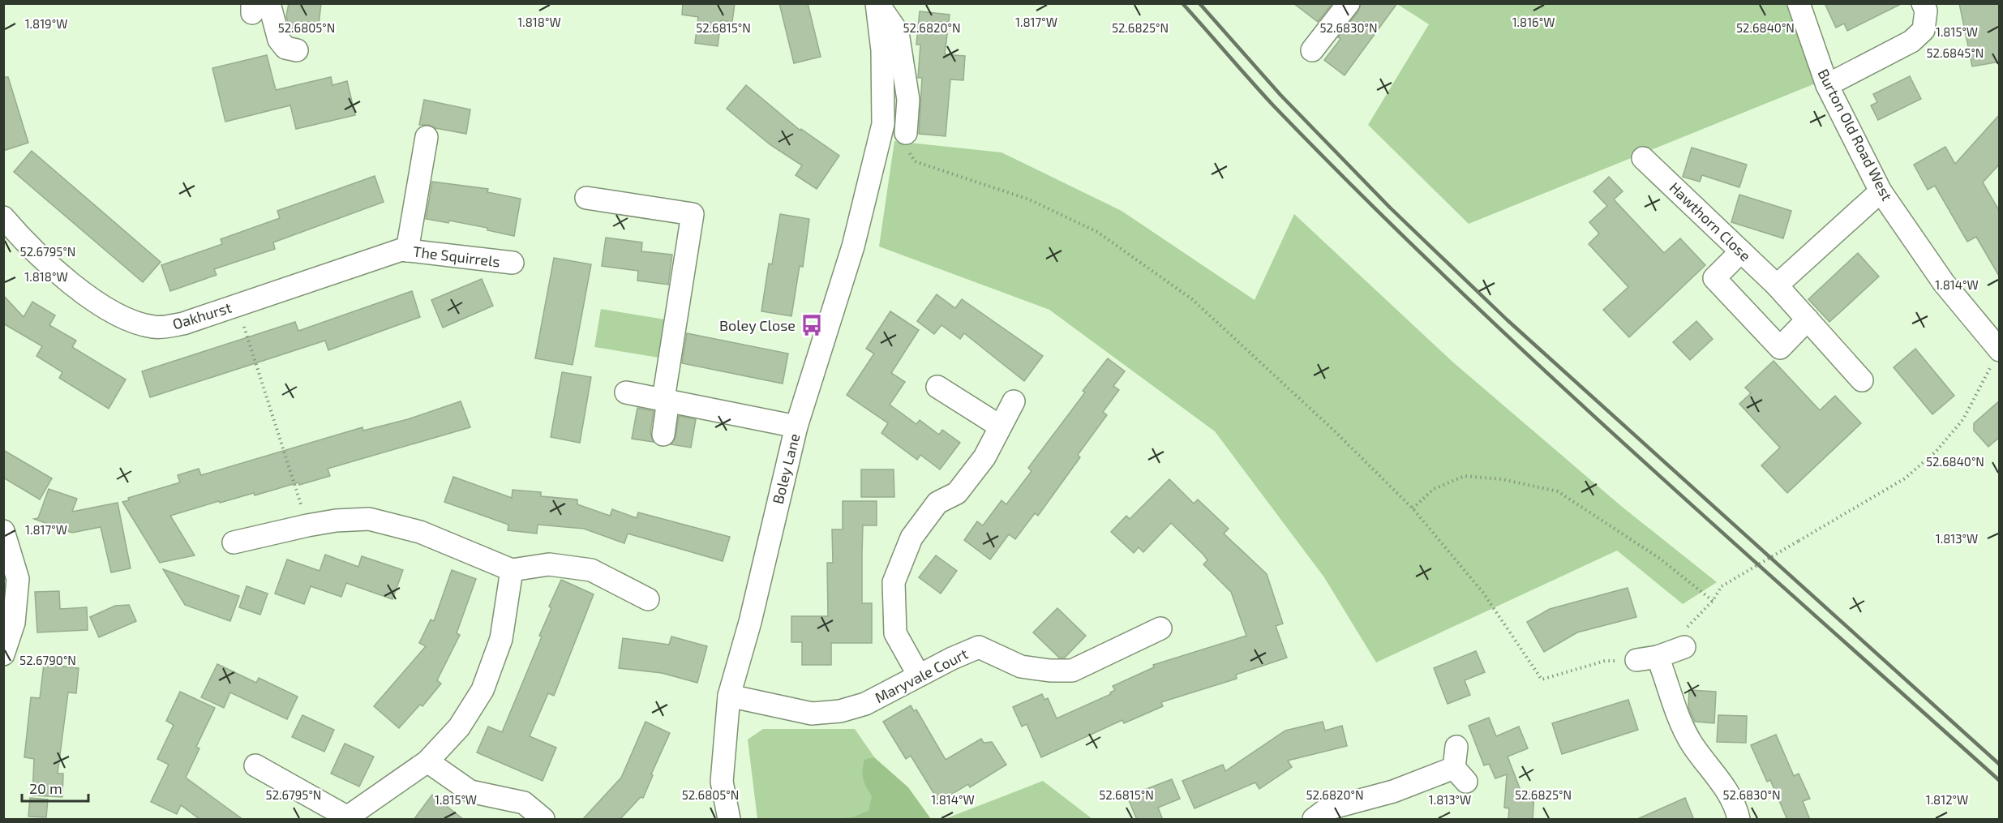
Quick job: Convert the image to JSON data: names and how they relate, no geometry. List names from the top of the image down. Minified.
{"streets":{"street":["Burton Old Road West","Hawthorn Close","The Squirrels","Oakhurst","Boley Lane","Maryvale Court"]},"crossings":[["The Squirrels","Oakhurst"],["Boley Lane","Maryvale Court"]],"places":{"bus stop":["Boley Close"]},"scale_bar":"20 m","coordinates":["1.818°W","1.817°W","1.816°W","1.819°W","52.6805°N","52.6815°N","52.6820°N","52.6825°N","52.6830°N","52.6840°N","1.815°W","52.6845°N","52.6795°N","1.814°W","1.813°W","52.6790°N","1.812°W"]}
